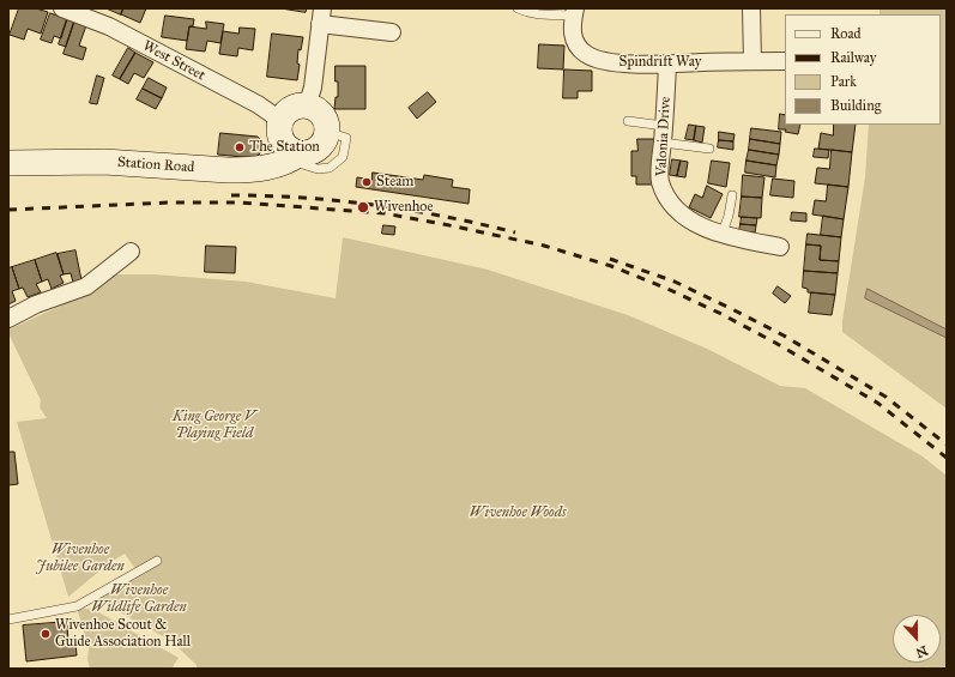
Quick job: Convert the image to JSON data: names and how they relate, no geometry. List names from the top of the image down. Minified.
{"streets":{"main road":["Station Road"],"street":["West Street","Spindrift Way","Valonia Drive"]},"crossings":[["West Street","Station Road"],["Spindrift Way","Valonia Drive"]],"parks":["King George V Playing Field","Wivenhoe Woods","Wivenhoe Jubilee Garden","Wivenhoe Wildlife Garden"],"places":["The Station","Steam","Wivenhoe","Wivenhoe Scout & Guide Association Hall"],"legend":["Road","Railway","Park","Building"],"north":"bottom"}
